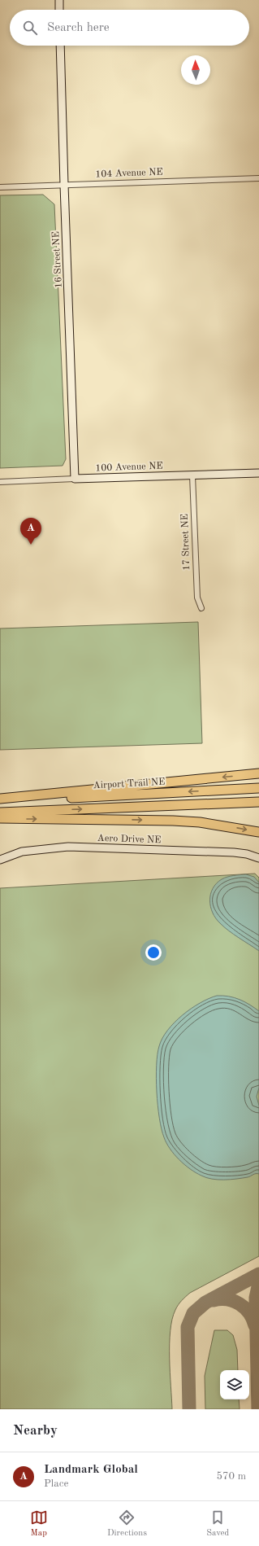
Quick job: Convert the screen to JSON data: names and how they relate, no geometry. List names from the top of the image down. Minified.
{"streets":{"highway":["Airport Trail NE"],"street":["104 Avenue NE","16 Street NE","100 Avenue NE","17 Street NE","Aero Drive NE"]},"crossings":[["104 Avenue NE","16 Street NE"],["16 Street NE","100 Avenue NE"],["100 Avenue NE","17 Street NE"]],"north":"top","page":{"search":"Search here","pins":"A","heading":"Nearby","list":[{"mark":"A","name":"Landmark Global","note":"Place","value":"570 m"}],"nav":["Map","Directions","Saved"]}}
